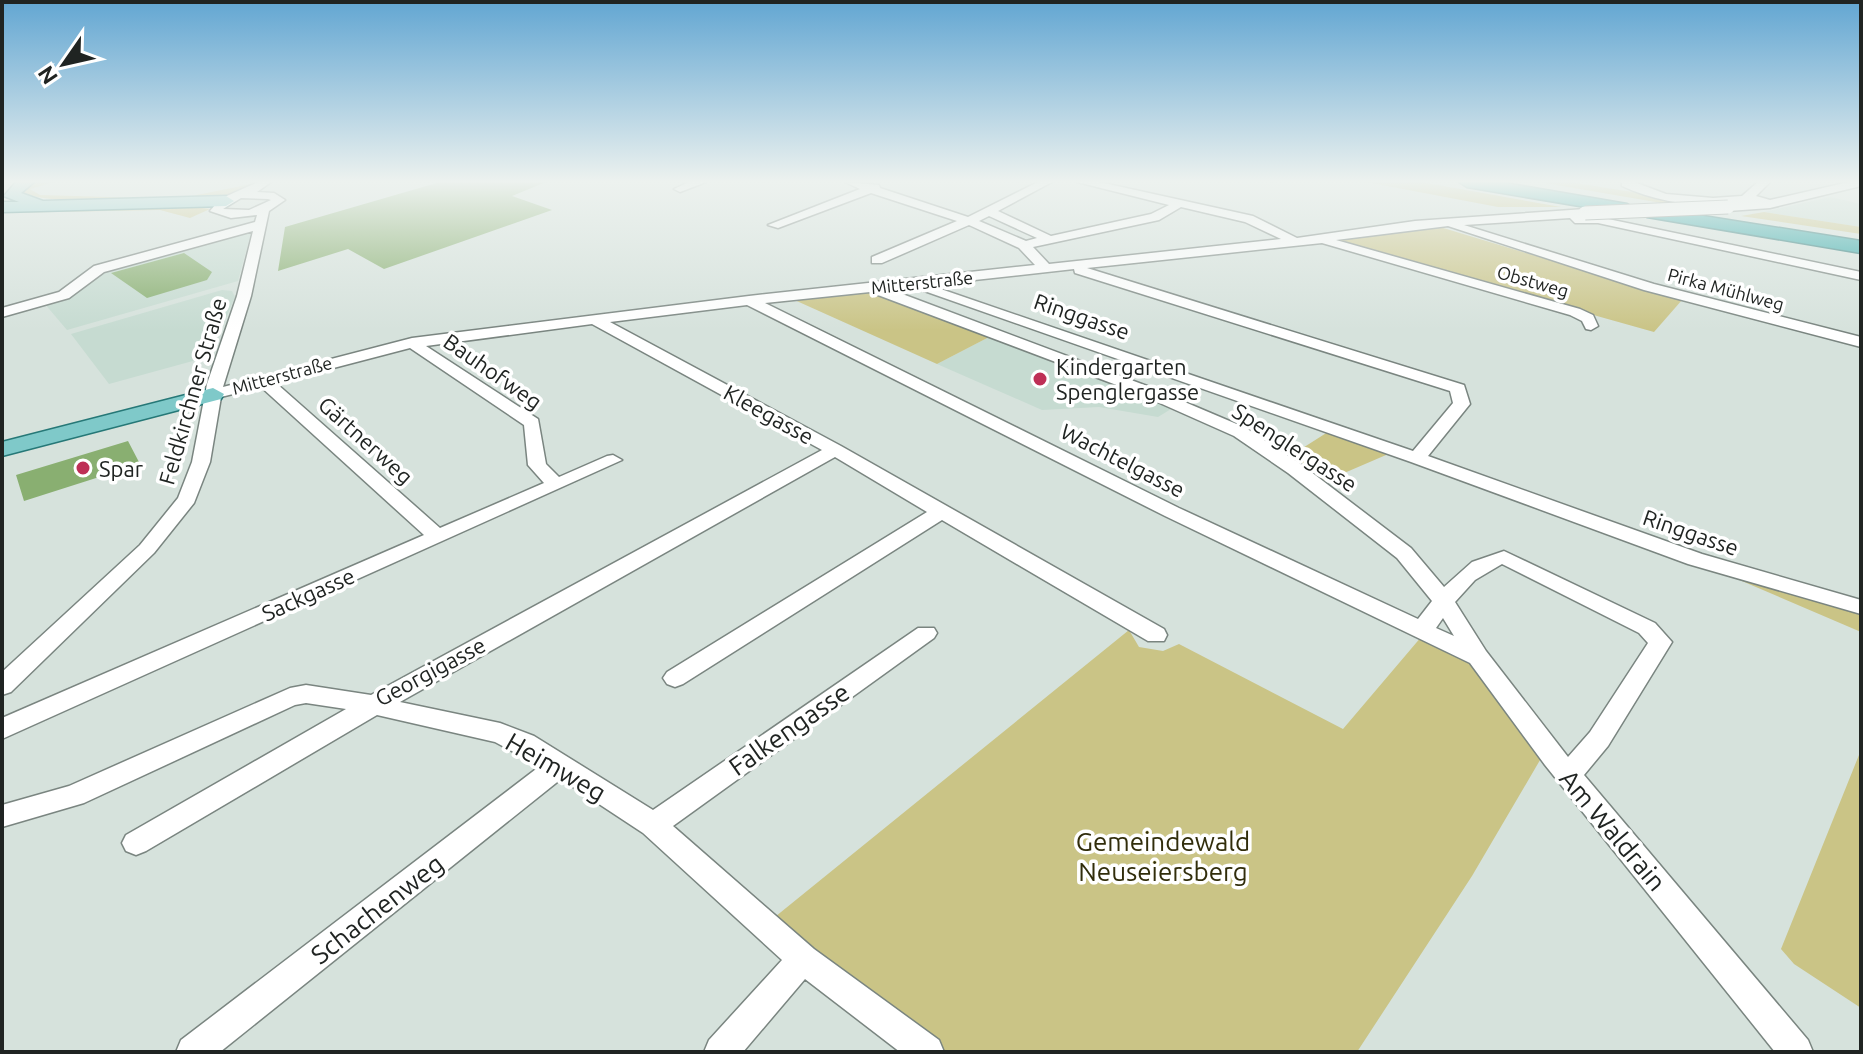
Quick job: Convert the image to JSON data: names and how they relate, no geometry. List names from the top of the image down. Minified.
{"streets":{"main road":["Mitterstraße"],"street":["Obstweg","Pirka Mühlweg","Ringgasse","Bauhofweg","Feldkirchner Straße","Kleegasse","Gärtnerweg","Spenglergasse","Wachtelgasse","Sackgasse","Georgigasse","Falkengasse","Heimweg","Am Waldrain","Schachenweg"]},"crossings":[["Obstweg","Mitterstraße"],["Mitterstraße","Ringgasse"],["Mitterstraße","Bauhofweg"],["Mitterstraße","Feldkirchner Straße"],["Mitterstraße","Kleegasse"],["Mitterstraße","Gärtnerweg"],["Mitterstraße","Spenglergasse"],["Mitterstraße","Wachtelgasse"],["Bauhofweg","Sackgasse"],["Kleegasse","Georgigasse"],["Gärtnerweg","Sackgasse"],["Spenglergasse","Am Waldrain"],["Wachtelgasse","Am Waldrain"],["Georgigasse","Heimweg"],["Falkengasse","Heimweg"],["Heimweg","Schachenweg"]],"parks":["Gemeindewald Neuseiersberg"],"places":["Kindergarten Spenglergasse","Spar"],"north":"bottom left"}
